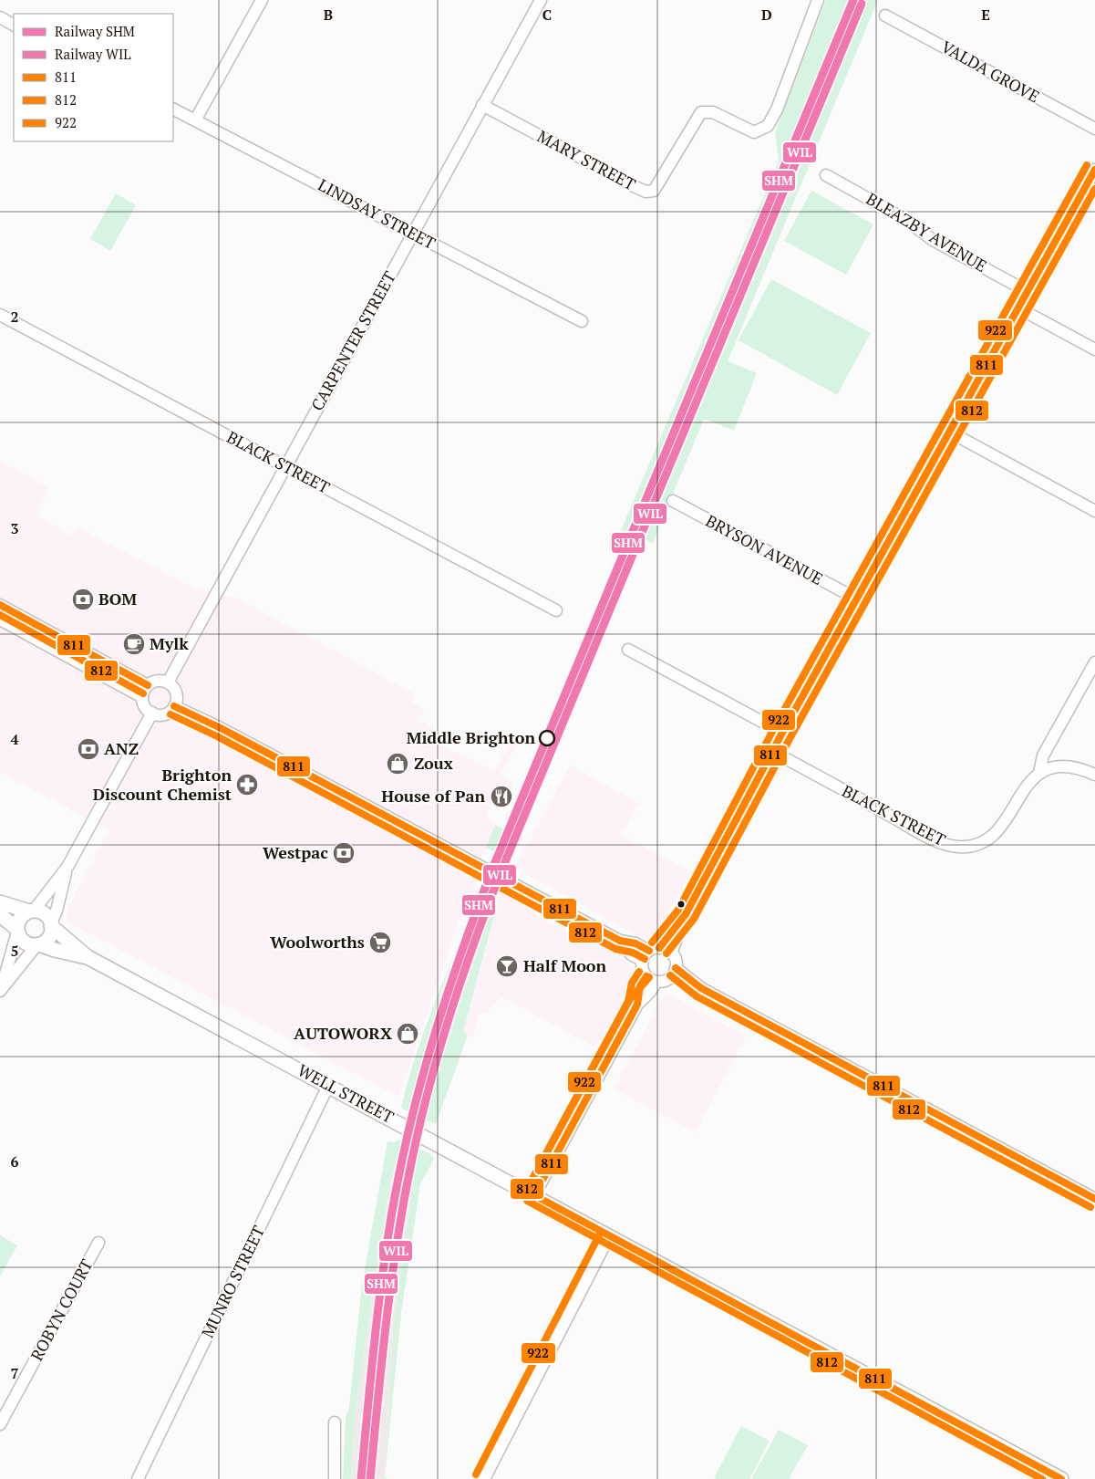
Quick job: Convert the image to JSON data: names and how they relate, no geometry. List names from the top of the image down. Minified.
{"streets":{"street":["VALDA GROVE","MARY STREET","LINDSAY STREET","BLEAZBY AVENUE","CARPENTER STREET","BLACK STREET","BRYSON AVENUE","WELL STREET","MUNRO STREET","ROBYN COURT"]},"crossings":[["MARY STREET","CARPENTER STREET"],["LINDSAY STREET","CARPENTER STREET"],["CARPENTER STREET","BLACK STREET"],["WELL STREET","MUNRO STREET"]],"places":{"bank":["BOM","ANZ","Westpac"],"cafe":["Mylk"],"other":["Middle Brighton"],"shop":["Zoux","AUTOWORX"],"pharmacy":["Brighton Discount Chemist"],"restaurant":["House of Pan"],"supermarket":["Woolworths"],"bar":["Half Moon"]},"lines":["rail line SHM","rail line WIL","transit line 922","transit line 811","transit line 812"],"legend":["Railway SHM","Railway WIL","811","812","922"],"grid":{"columns":["B","C","D","E"],"rows":["2","3","4","5","6","7"]}}
